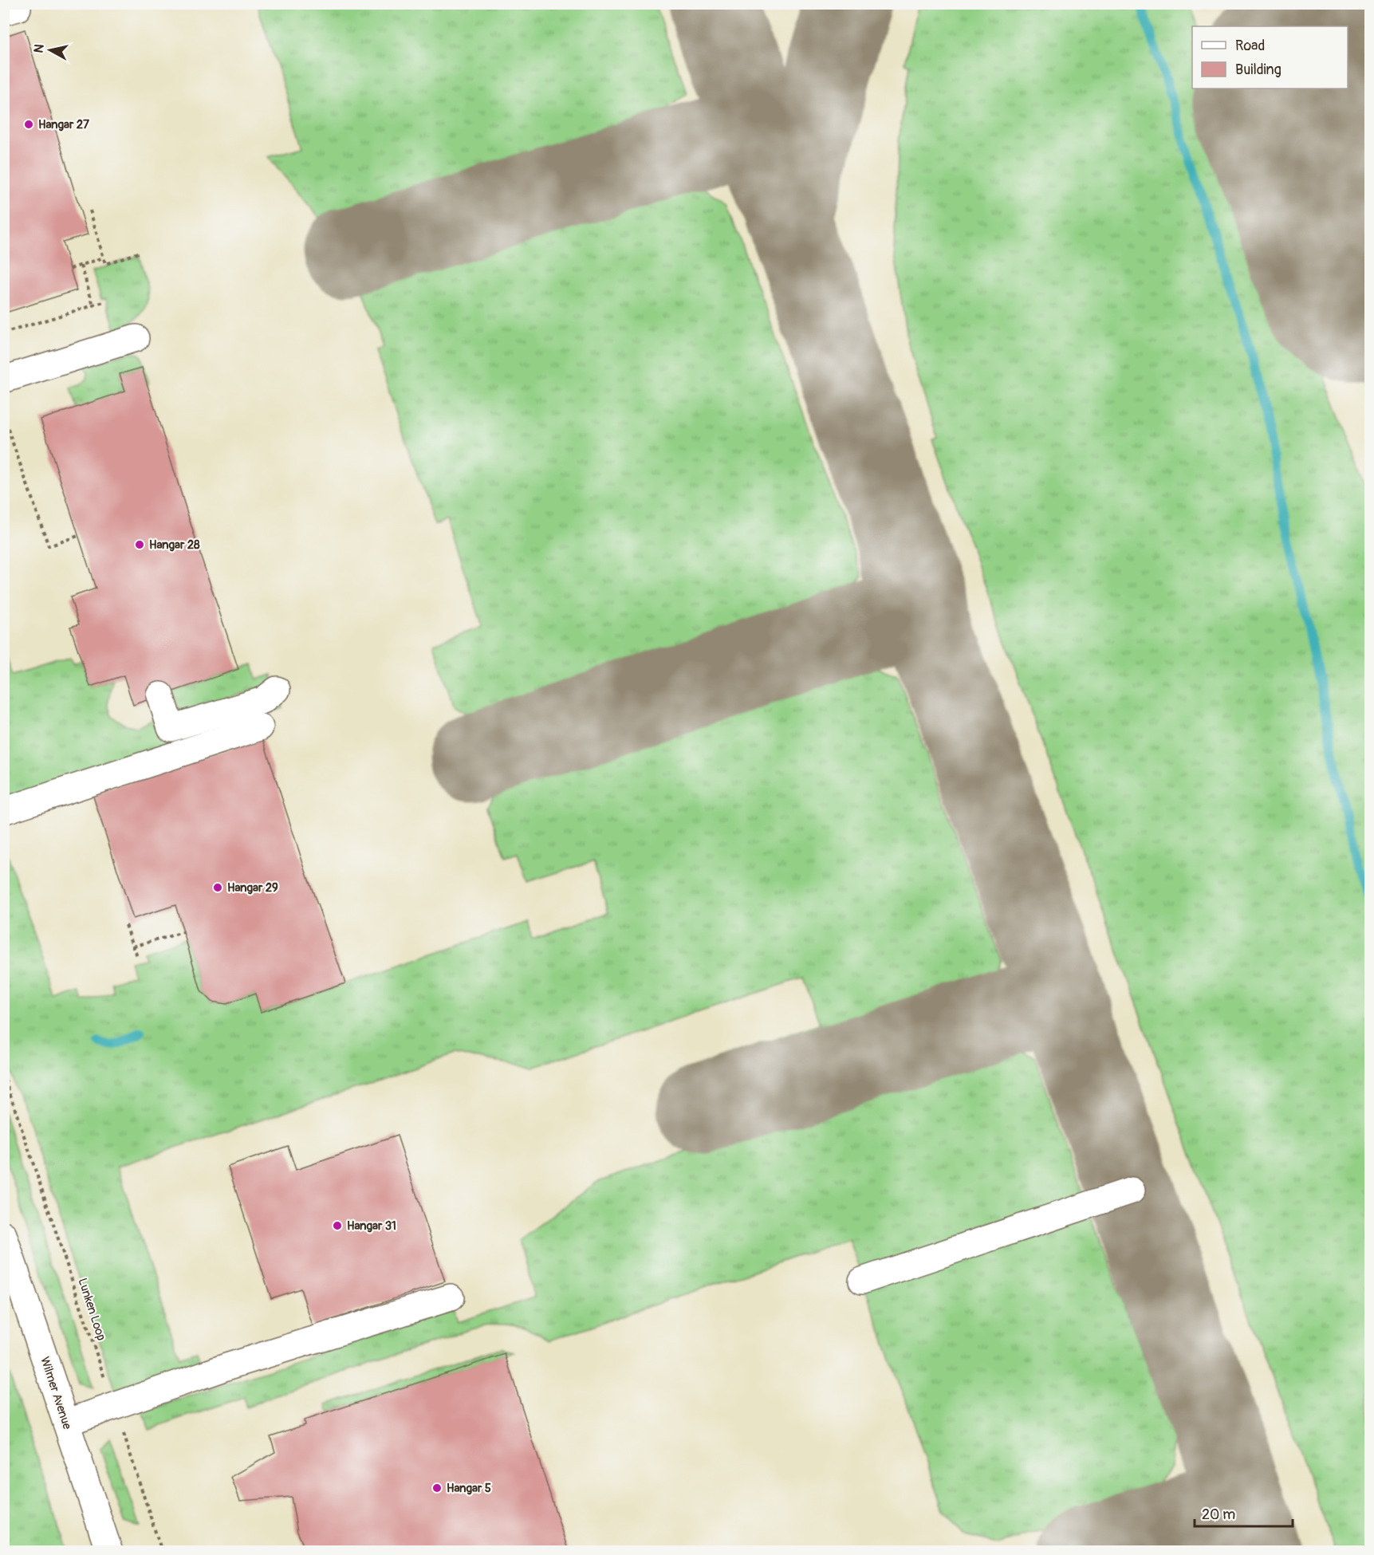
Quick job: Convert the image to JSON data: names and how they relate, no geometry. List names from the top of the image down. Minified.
{"streets":{"street":["Wilmer Avenue"],"path":["Lunken Loop"]},"places":["Hangar 27","Hangar 28","Hangar 29","Hangar 31","Hangar 5"],"legend":["Road","Building"],"scale_bar":"20 m","north":"left"}
